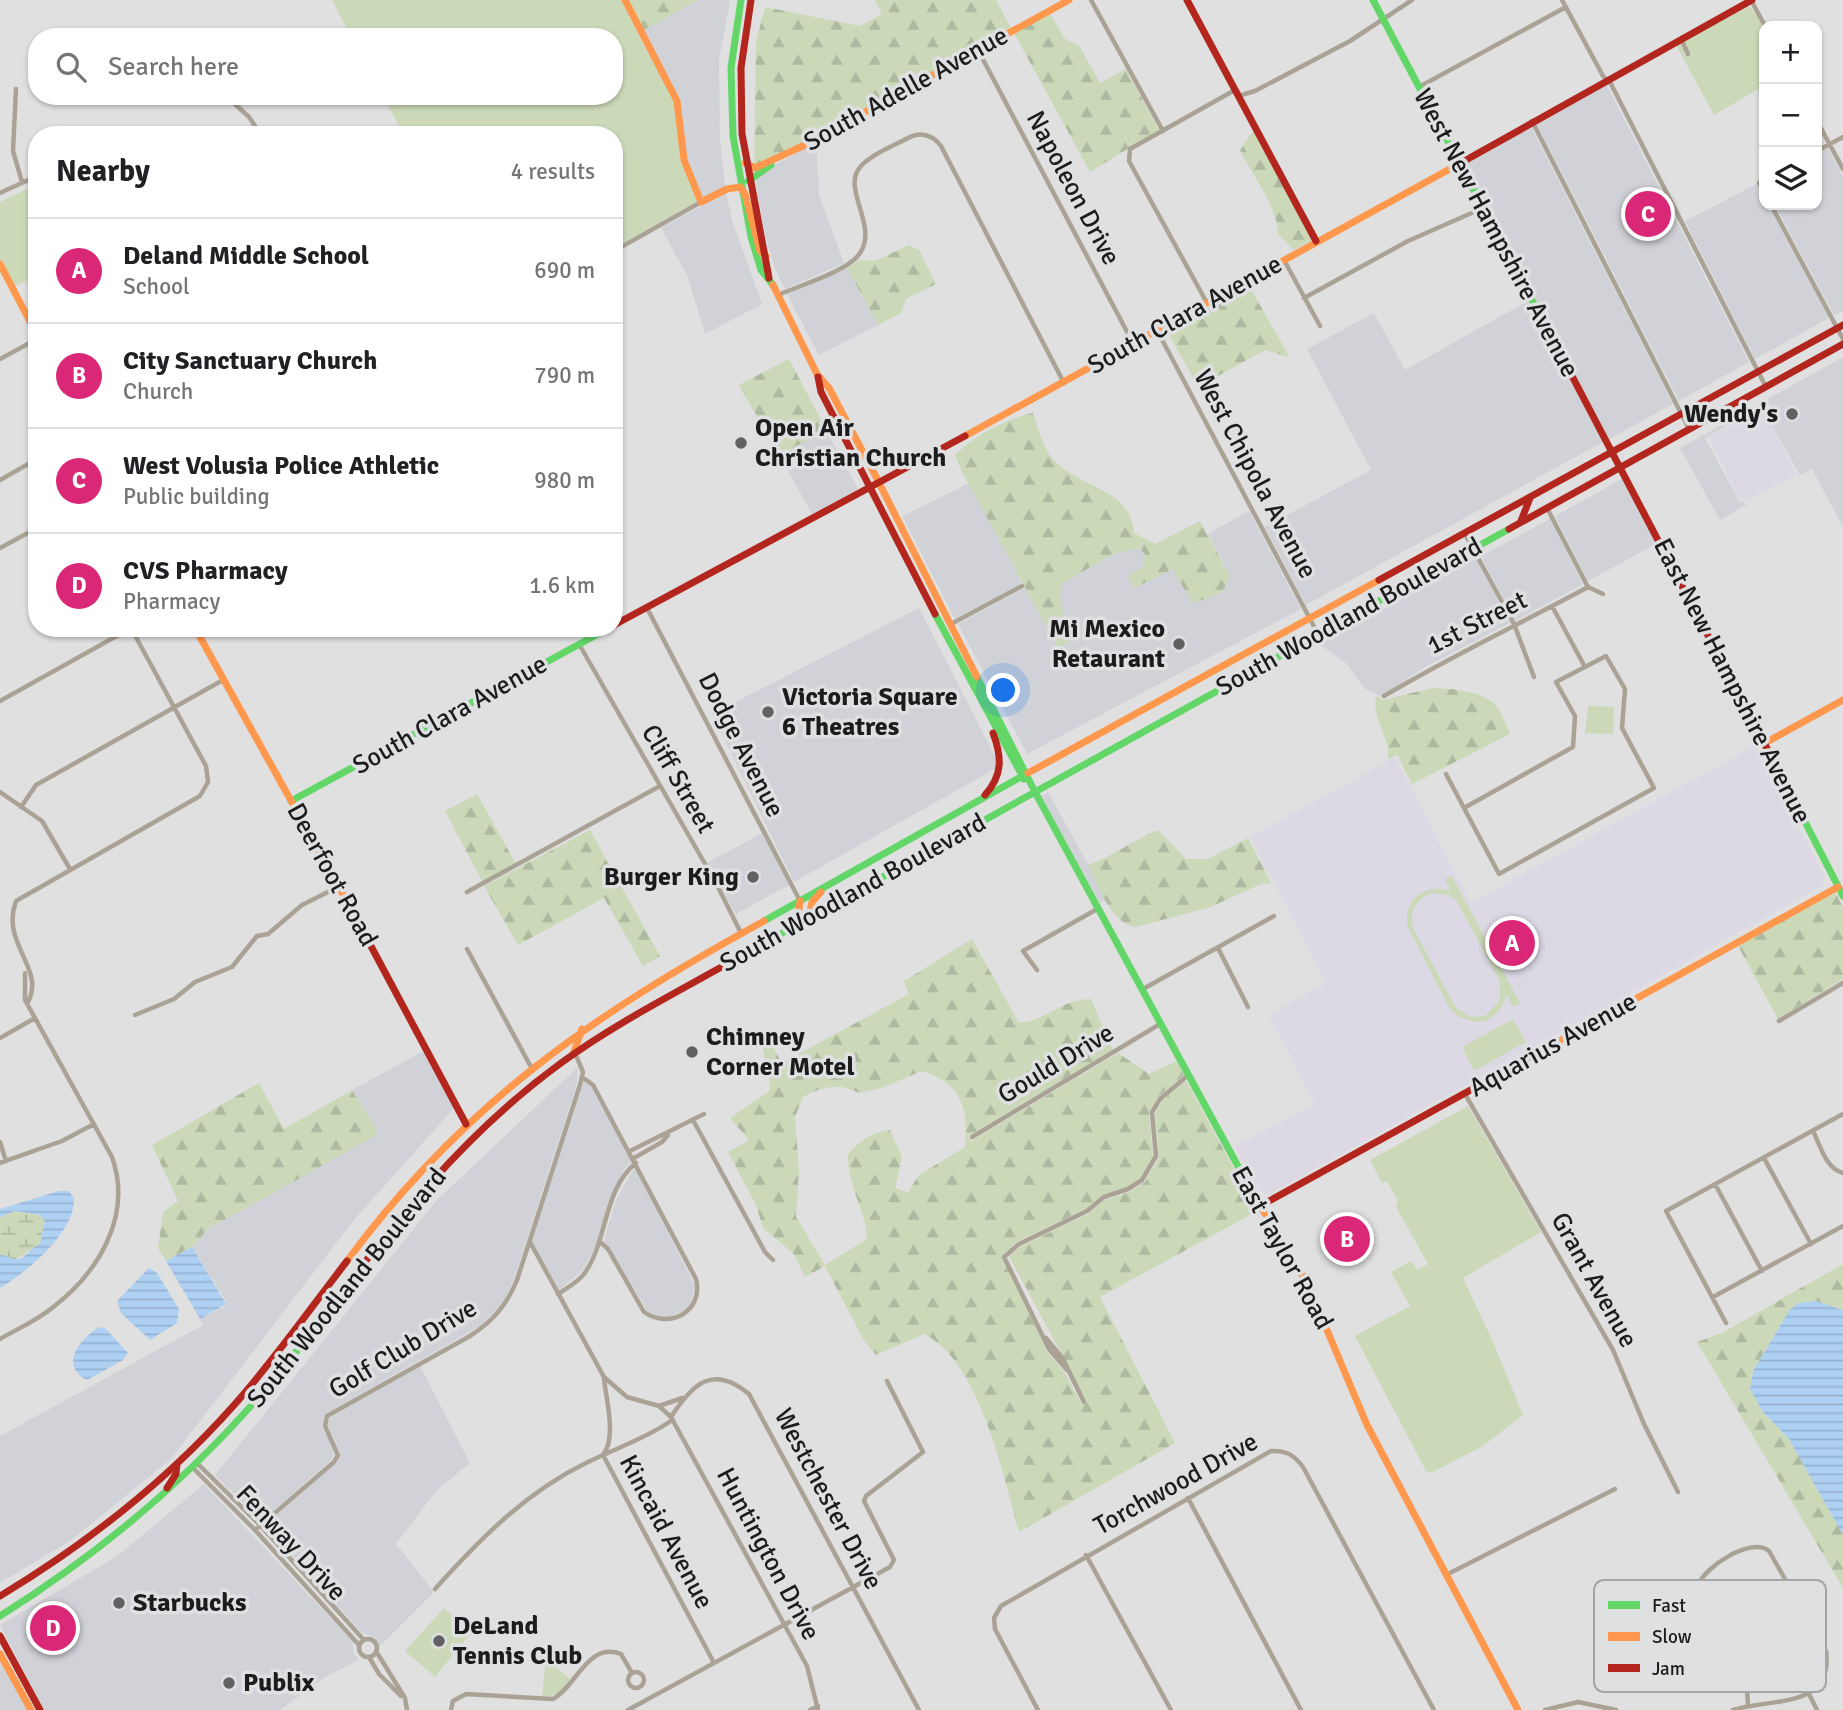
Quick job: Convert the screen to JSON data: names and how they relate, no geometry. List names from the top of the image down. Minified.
{"streets":{"main road":["South Adelle Avenue","West New Hampshire Avenue","South Clara Avenue","South Woodland Boulevard","East New Hampshire Avenue","Deerfoot Road","Aquarius Avenue","East Taylor Road"],"street":["Napoleon Drive","West Chipola Avenue","1st Street","Dodge Avenue","Cliff Street","Gould Drive","Grant Avenue","Golf Club Drive","Torchwood Drive","Westchester Drive","Kincaid Avenue","Fenway Drive","Huntington Drive"]},"crossings":[["South Adelle Avenue","Napoleon Drive"],["Napoleon Drive","South Clara Avenue"],["West New Hampshire Avenue","South Clara Avenue"],["West New Hampshire Avenue","South Woodland Boulevard"],["West New Hampshire Avenue","East New Hampshire Avenue"],["South Clara Avenue","West Chipola Avenue"],["South Clara Avenue","Dodge Avenue"],["South Clara Avenue","Cliff Street"],["South Clara Avenue","Deerfoot Road"],["West Chipola Avenue","South Woodland Boulevard"],["South Woodland Boulevard","East New Hampshire Avenue"],["South Woodland Boulevard","Dodge Avenue"],["South Woodland Boulevard","Cliff Street"],["South Woodland Boulevard","Deerfoot Road"],["South Woodland Boulevard","East Taylor Road"],["South Woodland Boulevard","Fenway Drive"],["East New Hampshire Avenue","Aquarius Avenue"],["Aquarius Avenue","East Taylor Road"],["Aquarius Avenue","Grant Avenue"],["Gould Drive","East Taylor Road"],["Golf Club Drive","Fenway Drive"],["Westchester Drive","Huntington Drive"],["Kincaid Avenue","Huntington Drive"]],"places":["Wendy's","Open Air Christian Church","Mi Mexico Retaurant","Victoria Square 6 Theatres","Burger King","Chimney Corner Motel","Starbucks","DeLand Tennis Club","Publix"],"legend":["Fast","Slow","Jam"],"page":{"map_buttons":["+","−"],"search":"Search here","heading":["Nearby","4 results"],"pins":["C","A","B","D"],"list":[{"mark":"A","name":"Deland Middle School","note":"School","value":"690 m"},{"mark":"B","name":"City Sanctuary Church","note":"Church","value":"790 m"},{"mark":"C","name":"West Volusia Police Athletic","note":"Public building","value":"980 m"},{"mark":"D","name":"CVS Pharmacy","note":"Pharmacy","value":"1.6 km"}]}}
